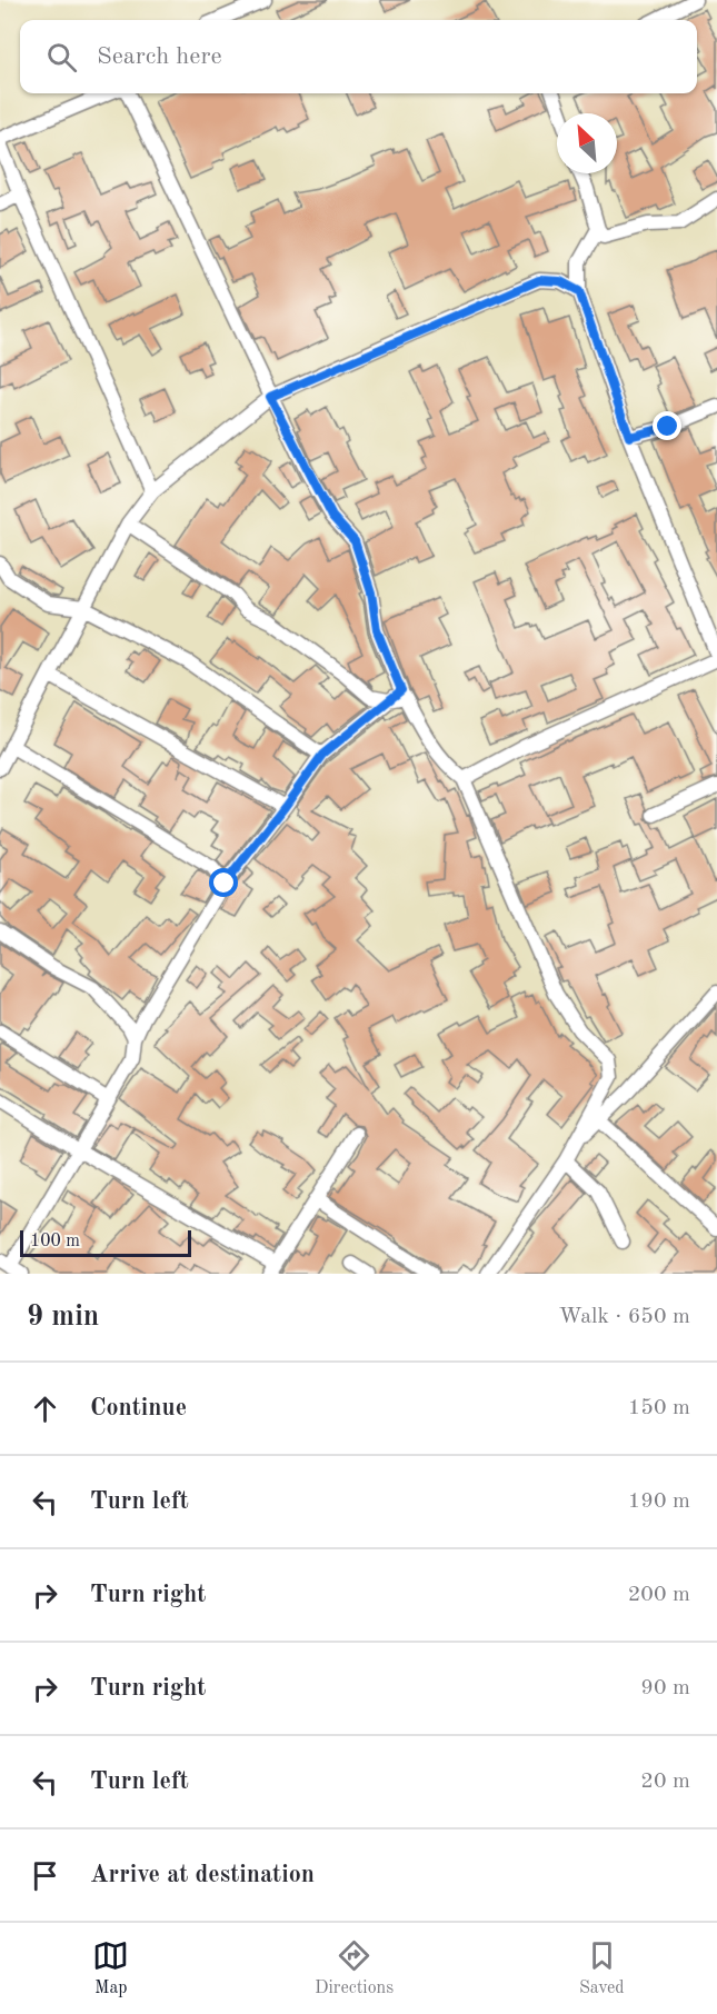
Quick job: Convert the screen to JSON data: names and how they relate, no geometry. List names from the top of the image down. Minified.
{"scale_bar":"100 m","north":"top left","page":{"search":"Search here","scale":"100 m","heading":["9 min","Walk · 650 m"],"list":[["Continue","150 m"],["Turn left","190 m"],["Turn right","200 m"],["Turn right","90 m"],["Turn left","20 m"],"Arrive at destination"],"nav":["Map","Directions","Saved"]}}
